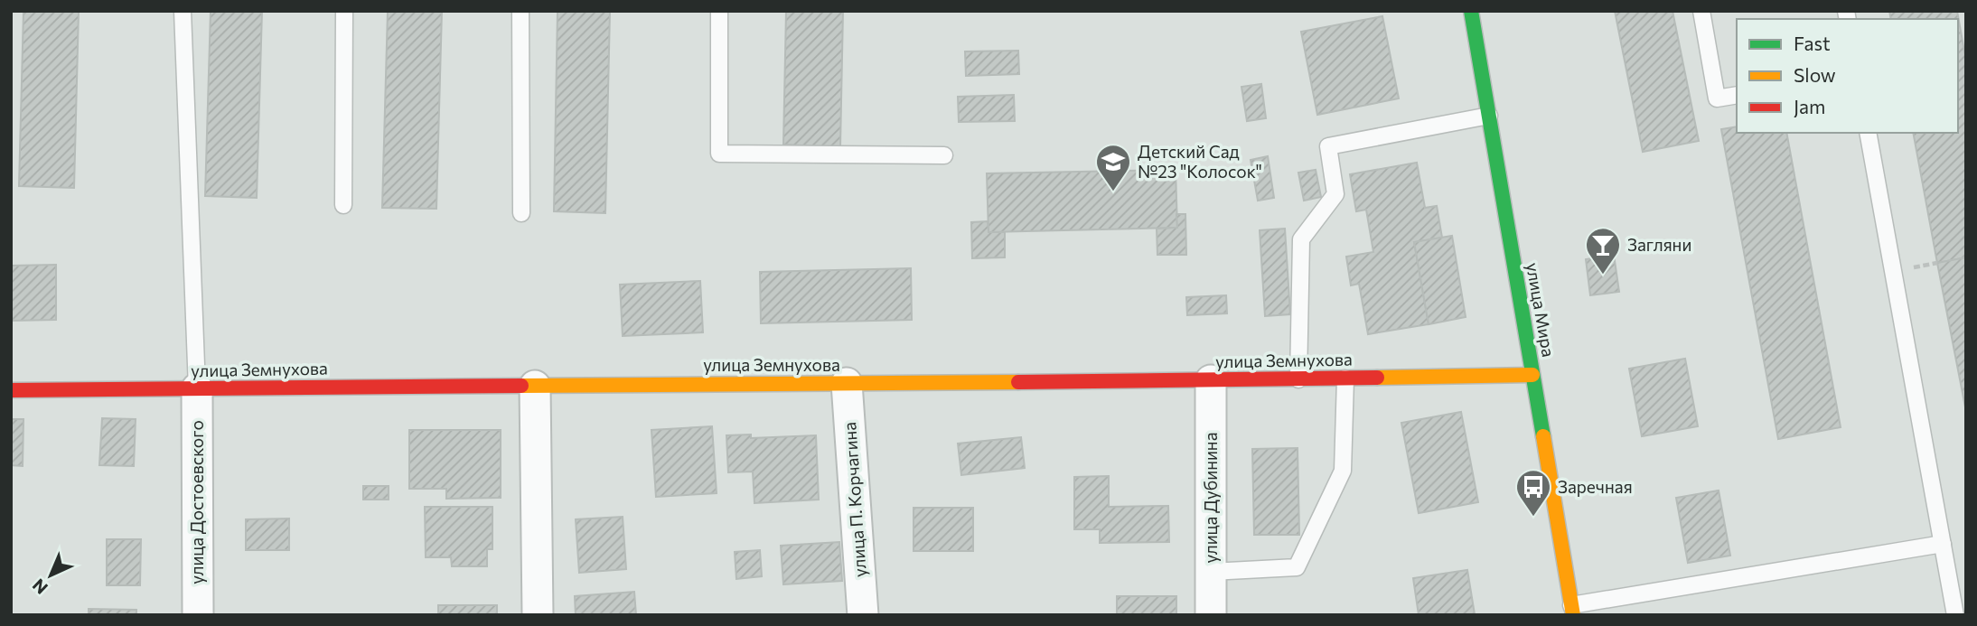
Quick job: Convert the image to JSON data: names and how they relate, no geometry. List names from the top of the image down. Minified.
{"streets":{"street":["улица Мира","улица Земнухова","улица Дубинина","улица П. Корчагина","улица Достоевского"]},"crossings":[["улица Мира","улица Земнухова"],["улица Земнухова","улица Дубинина"],["улица Земнухова","улица П. Корчагина"],["улица Земнухова","улица Достоевского"]],"places":{"school or university":["Детский Сад №23 \"Колосок\""],"bar":["Загляни"],"bus stop":["Заречная"]},"legend":["Fast","Slow","Jam"],"north":"bottom left"}
